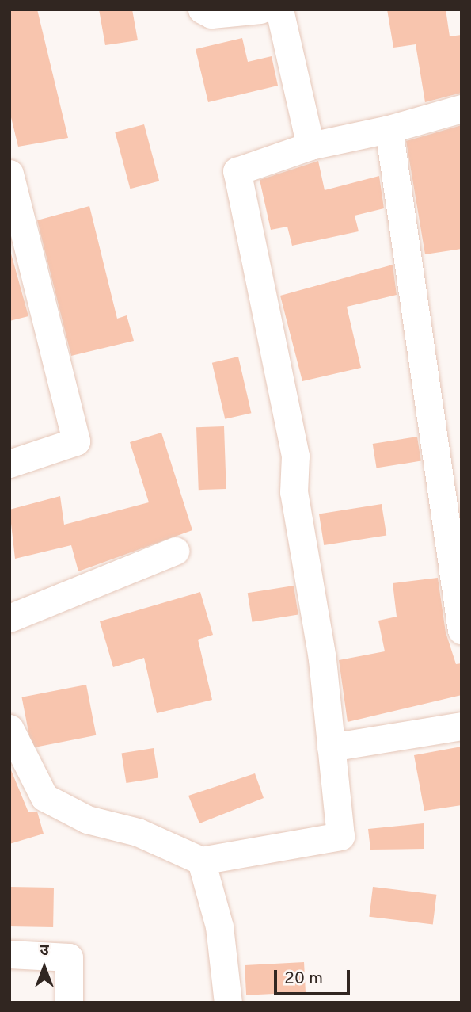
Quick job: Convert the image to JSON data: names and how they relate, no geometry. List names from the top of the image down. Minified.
{"scale_bar":"20 m","north":"top"}
